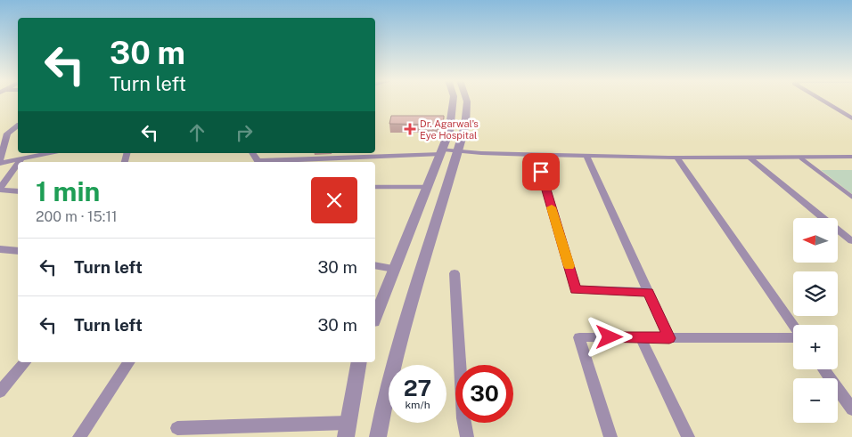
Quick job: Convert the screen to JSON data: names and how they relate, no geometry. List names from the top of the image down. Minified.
{"places":{"health":["Dr. Agarwal's Eye Hospital"]},"north":"left","page":{"turn":["30 m","Turn left"],"heading":["1 min","200 m · 15:11"],"map_buttons":["+","−"],"list":[{"name":"Turn left","value":"30 m"},{"name":"Turn left","value":"30 m"}],"speed":"27 km/h","limit":"30"}}
